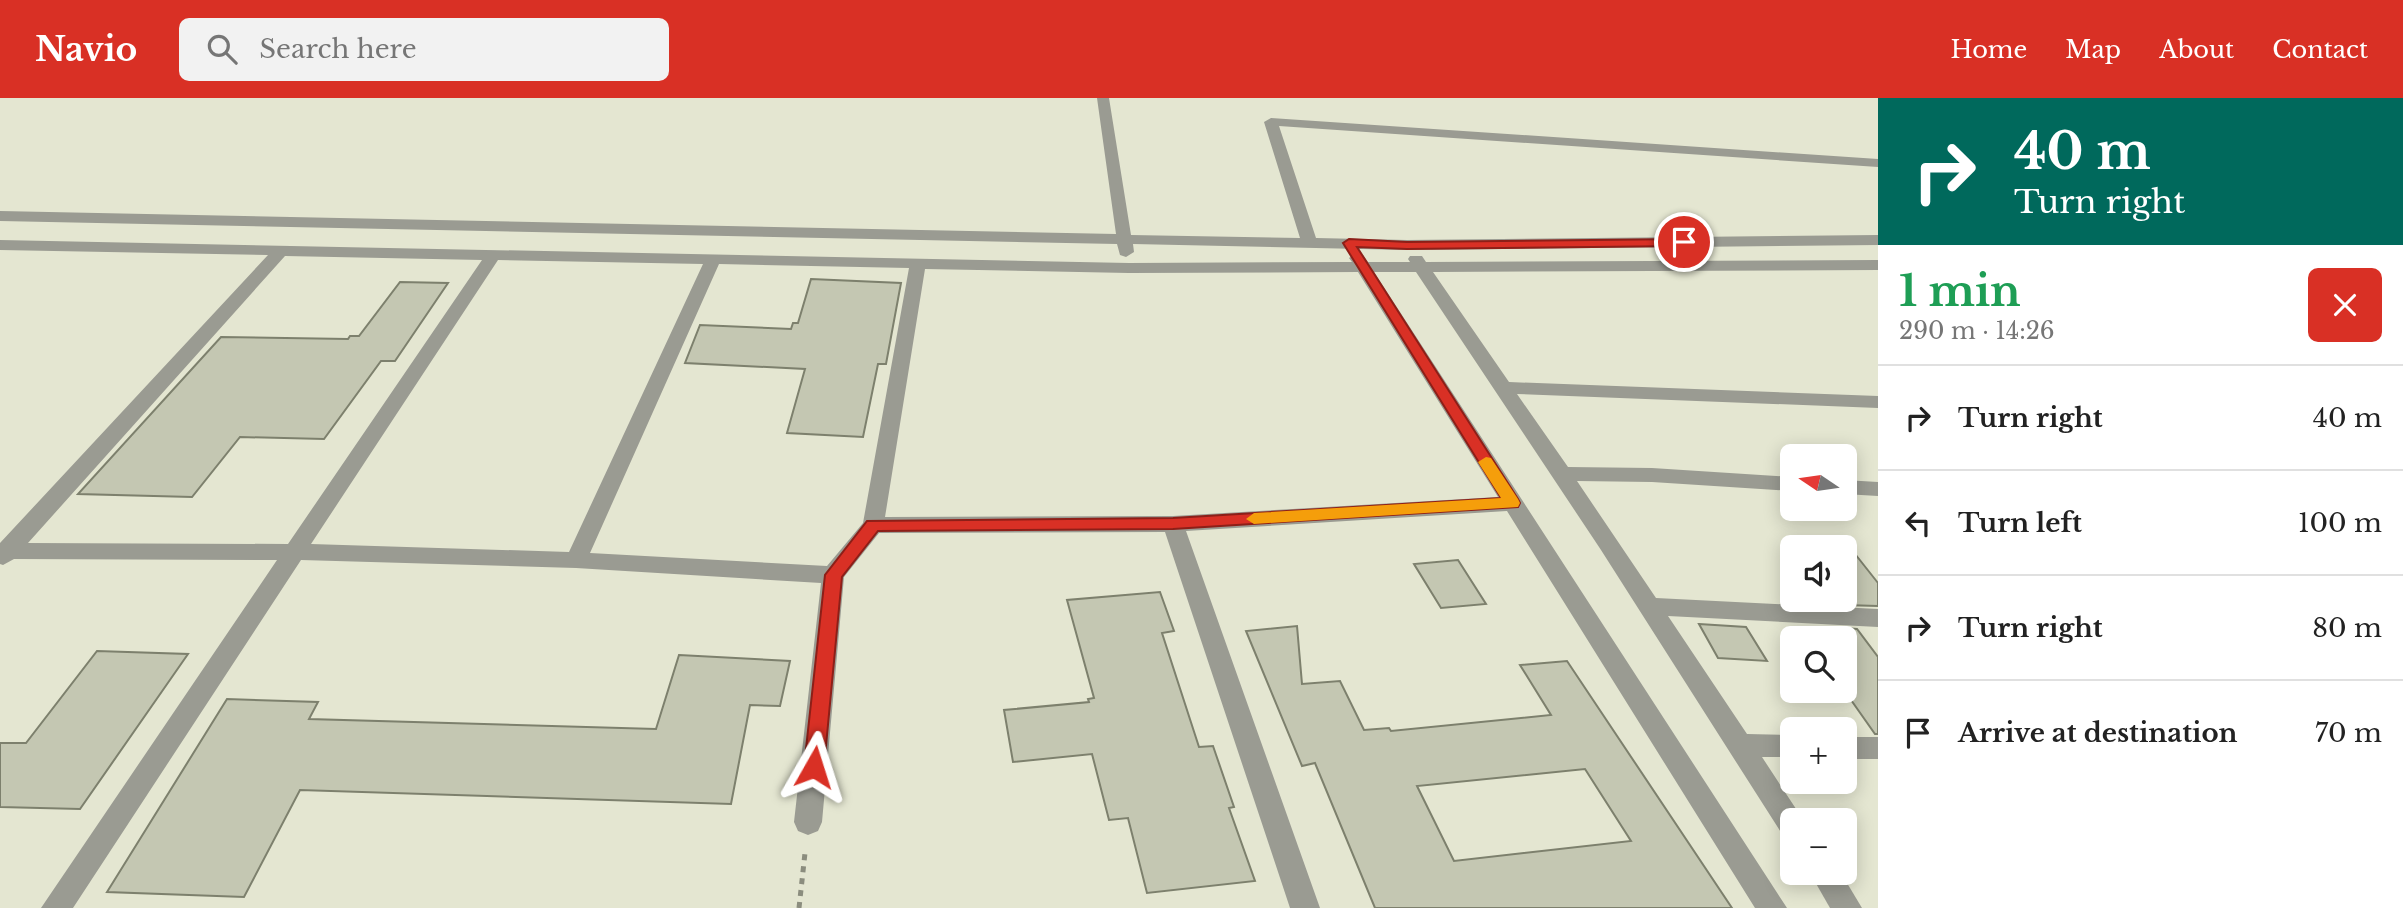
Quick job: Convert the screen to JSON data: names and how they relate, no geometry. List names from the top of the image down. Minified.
{"north":"left","page":{"header":"Navio","search":"Search here","nav":["Home","Map","About","Contact"],"turn":["40 m","Turn right"],"heading":["1 min","290 m · 14:26"],"list":[{"name":"Turn right","value":"40 m"},{"name":"Turn left","value":"100 m"},{"name":"Turn right","value":"80 m"},{"name":"Arrive at destination","value":"70 m"}],"map_buttons":["+","−"]}}
